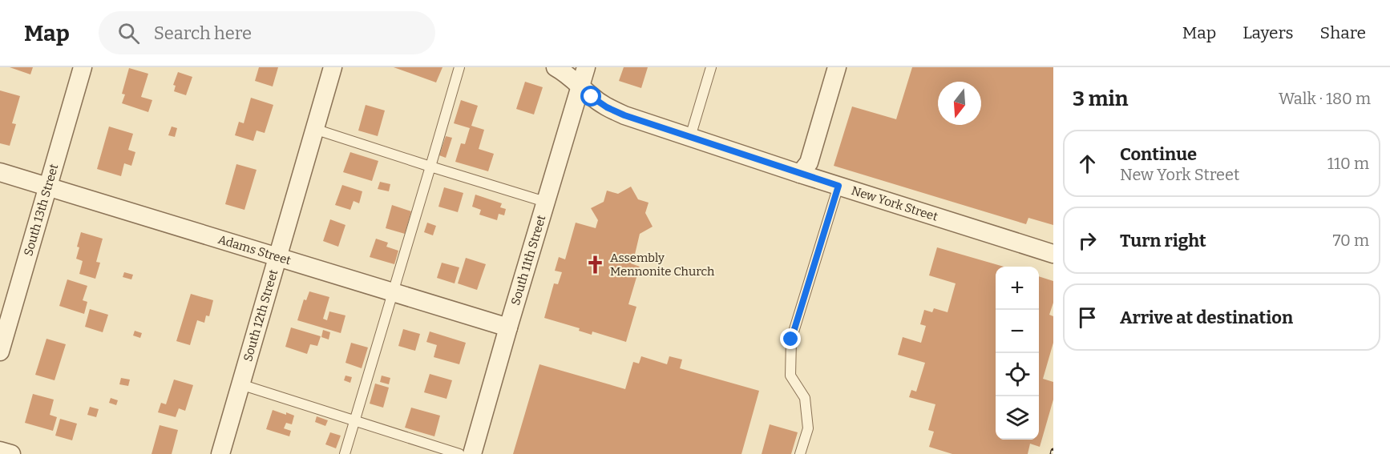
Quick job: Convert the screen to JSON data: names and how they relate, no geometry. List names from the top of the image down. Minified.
{"streets":{"street":["New York Street","South 13th Street","Adams Street","South 11th Street","South 12th Street"]},"crossings":[["New York Street","South 11th Street"],["South 13th Street","Adams Street"],["Adams Street","South 11th Street"],["Adams Street","South 12th Street"]],"places":{"church":["Assembly Mennonite Church"]},"north":"bottom","page":{"header":"Map","search":"Search here","nav":["Map","Layers","Share"],"heading":["3 min","Walk · 180 m"],"list":[["Continue","New York Street","110 m"],["Turn right","70 m"],"Arrive at destination"],"map_buttons":["+","−"]}}
